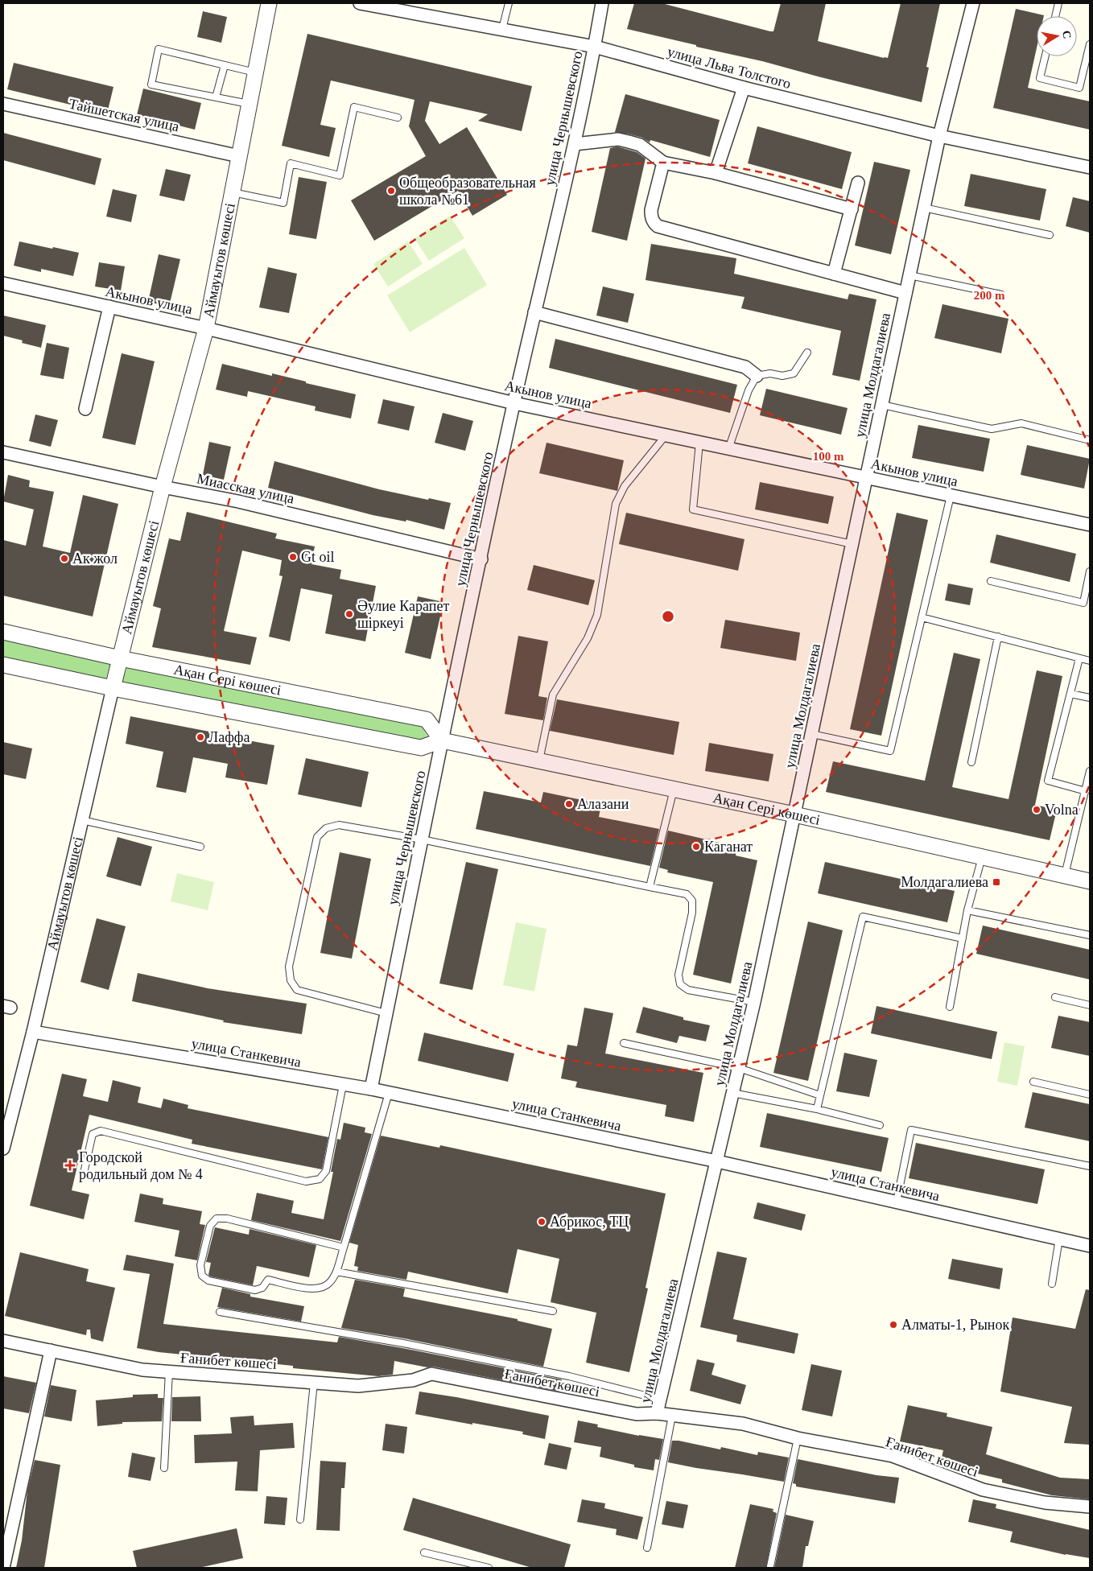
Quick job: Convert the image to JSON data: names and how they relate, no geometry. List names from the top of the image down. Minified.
{"streets":{"street":["улица Льва Толстого","Тайшетская улица","улица Чернышевского","Аймауытов көшесі","Акынов улица","улица Молдагалиева","Миасская улица","Ақан Сері көшесі","улица Станкевича","Ғанибет көшесі"]},"crossings":[["улица Льва Толстого","улица Чернышевского"],["улица Льва Толстого","улица Молдагалиева"],["Тайшетская улица","Аймауытов көшесі"],["улица Чернышевского","Акынов улица"],["улица Чернышевского","Миасская улица"],["улица Чернышевского","Ақан Сері көшесі"],["улица Чернышевского","улица Станкевича"],["Аймауытов көшесі","Акынов улица"],["Аймауытов көшесі","Миасская улица"],["Аймауытов көшесі","Ақан Сері көшесі"],["Аймауытов көшесі","улица Станкевича"],["Акынов улица","улица Молдагалиева"],["улица Молдагалиева","Ақан Сері көшесі"],["улица Молдагалиева","улица Станкевича"],["улица Молдагалиева","Ғанибет көшесі"]],"places":{"other":["Общеобразовательная школа №61","Gt oil","Ак жол","Әулие Карапет шіркеуі","Лаффа","Алазани","Volna","Каганат","Абрикос, ТЦ","Алматы-1, Рынок"],"transit":["Молдагалиева"],"health":["Городской родильный дом № 4"]},"north":"right","rings":["200 m","100 m"]}
